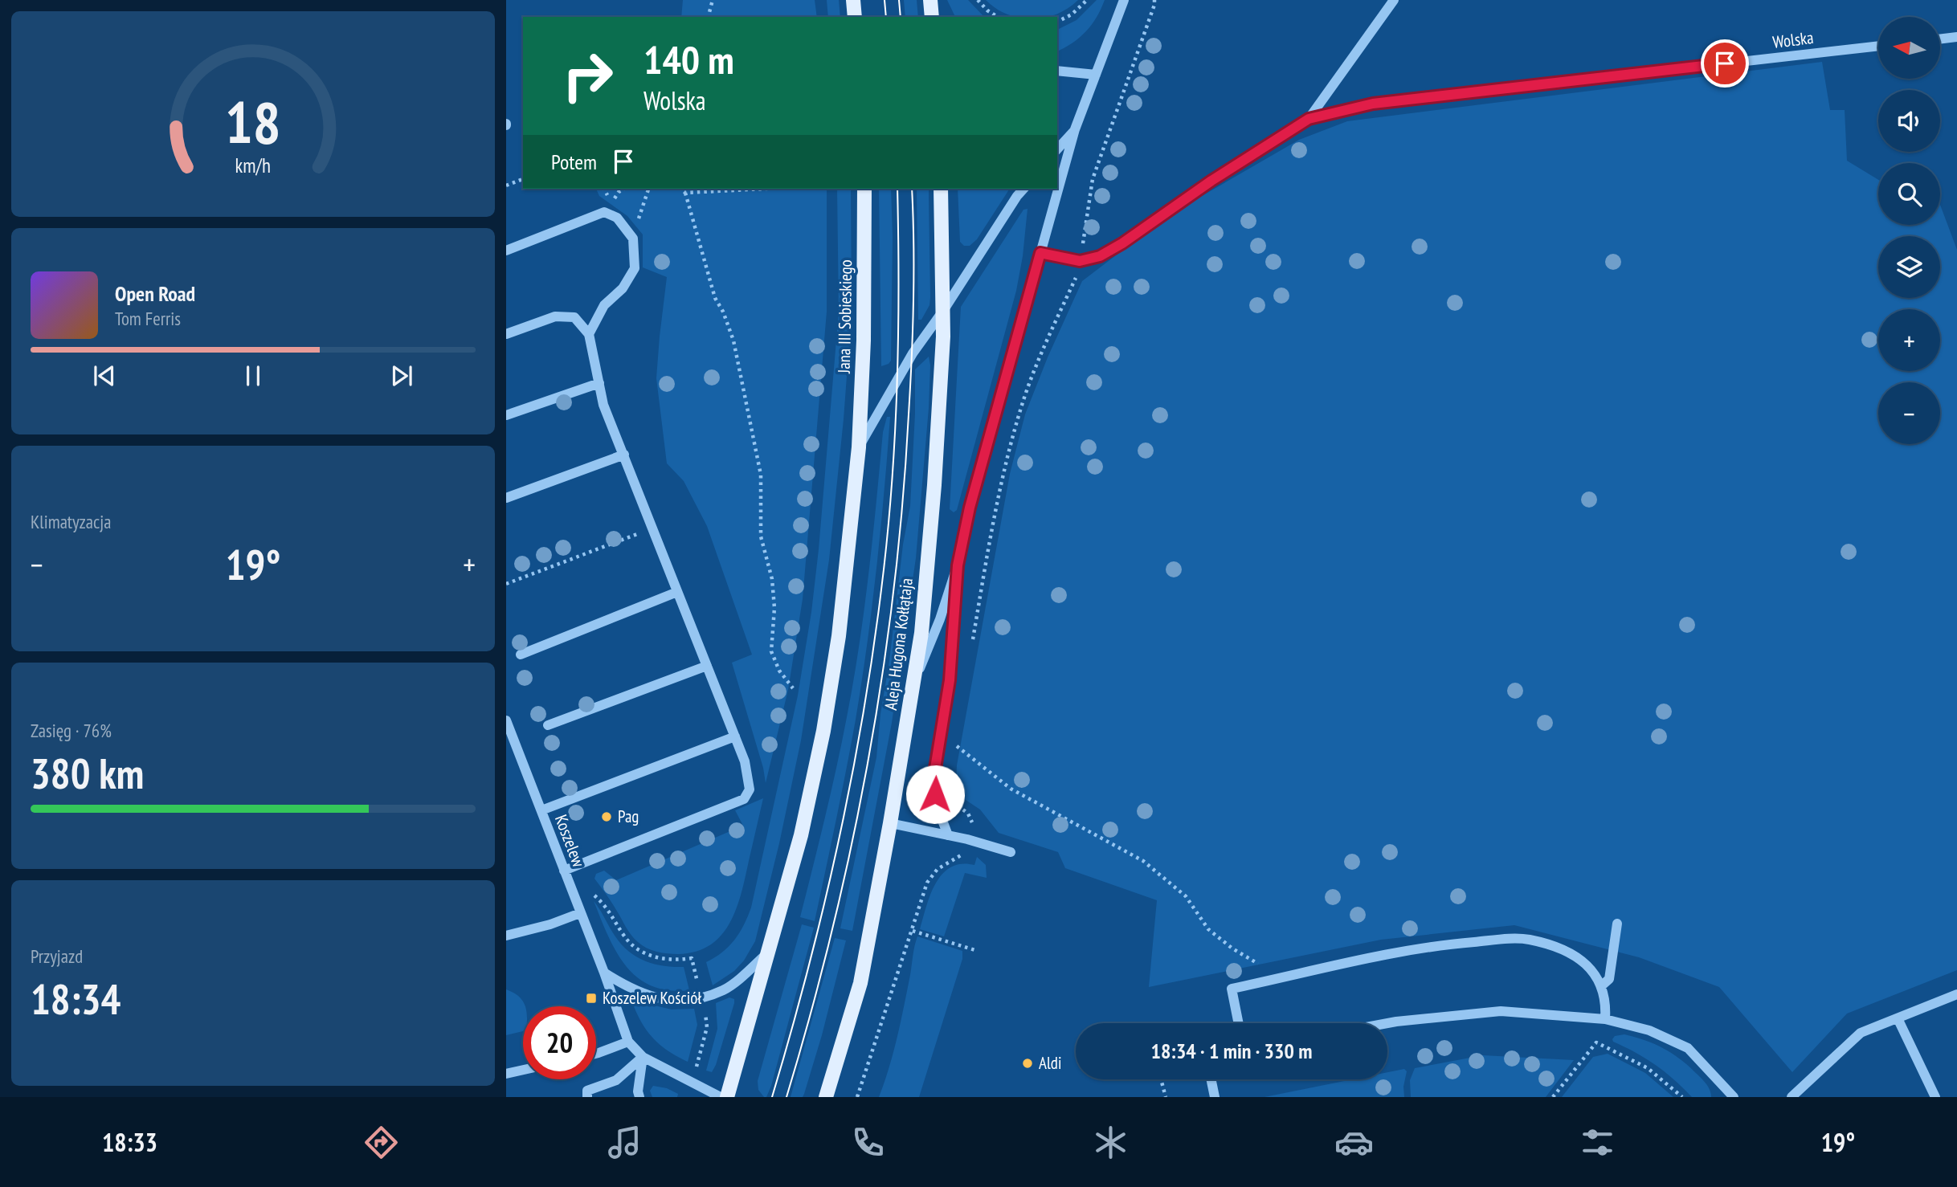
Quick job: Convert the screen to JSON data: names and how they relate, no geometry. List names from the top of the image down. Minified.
{"streets":{"main road":["Jana III Sobieskiego","Aleja Hugona Kołłątaja"],"street":["Wolska","Koszelew"]},"places":{"other":["Pag","Aldi"],"transit":["Koszelew Kościół"]},"north":"left","page":{"map_buttons":["+","−"],"turn":["140 m","Wolska"],"then":"Potem","song":["Open Road","Tom Ferris"],"tile":["Klimatyzacja",["Zasięg · 76%","380 km"],["Przyjazd","18:34"]],"heat":["−","19°","+"],"limit":"20","trip":"18:34 · 1 min · 330 m","tabs":["18:33","19°"],"gauge":["18","km/h"]}}
